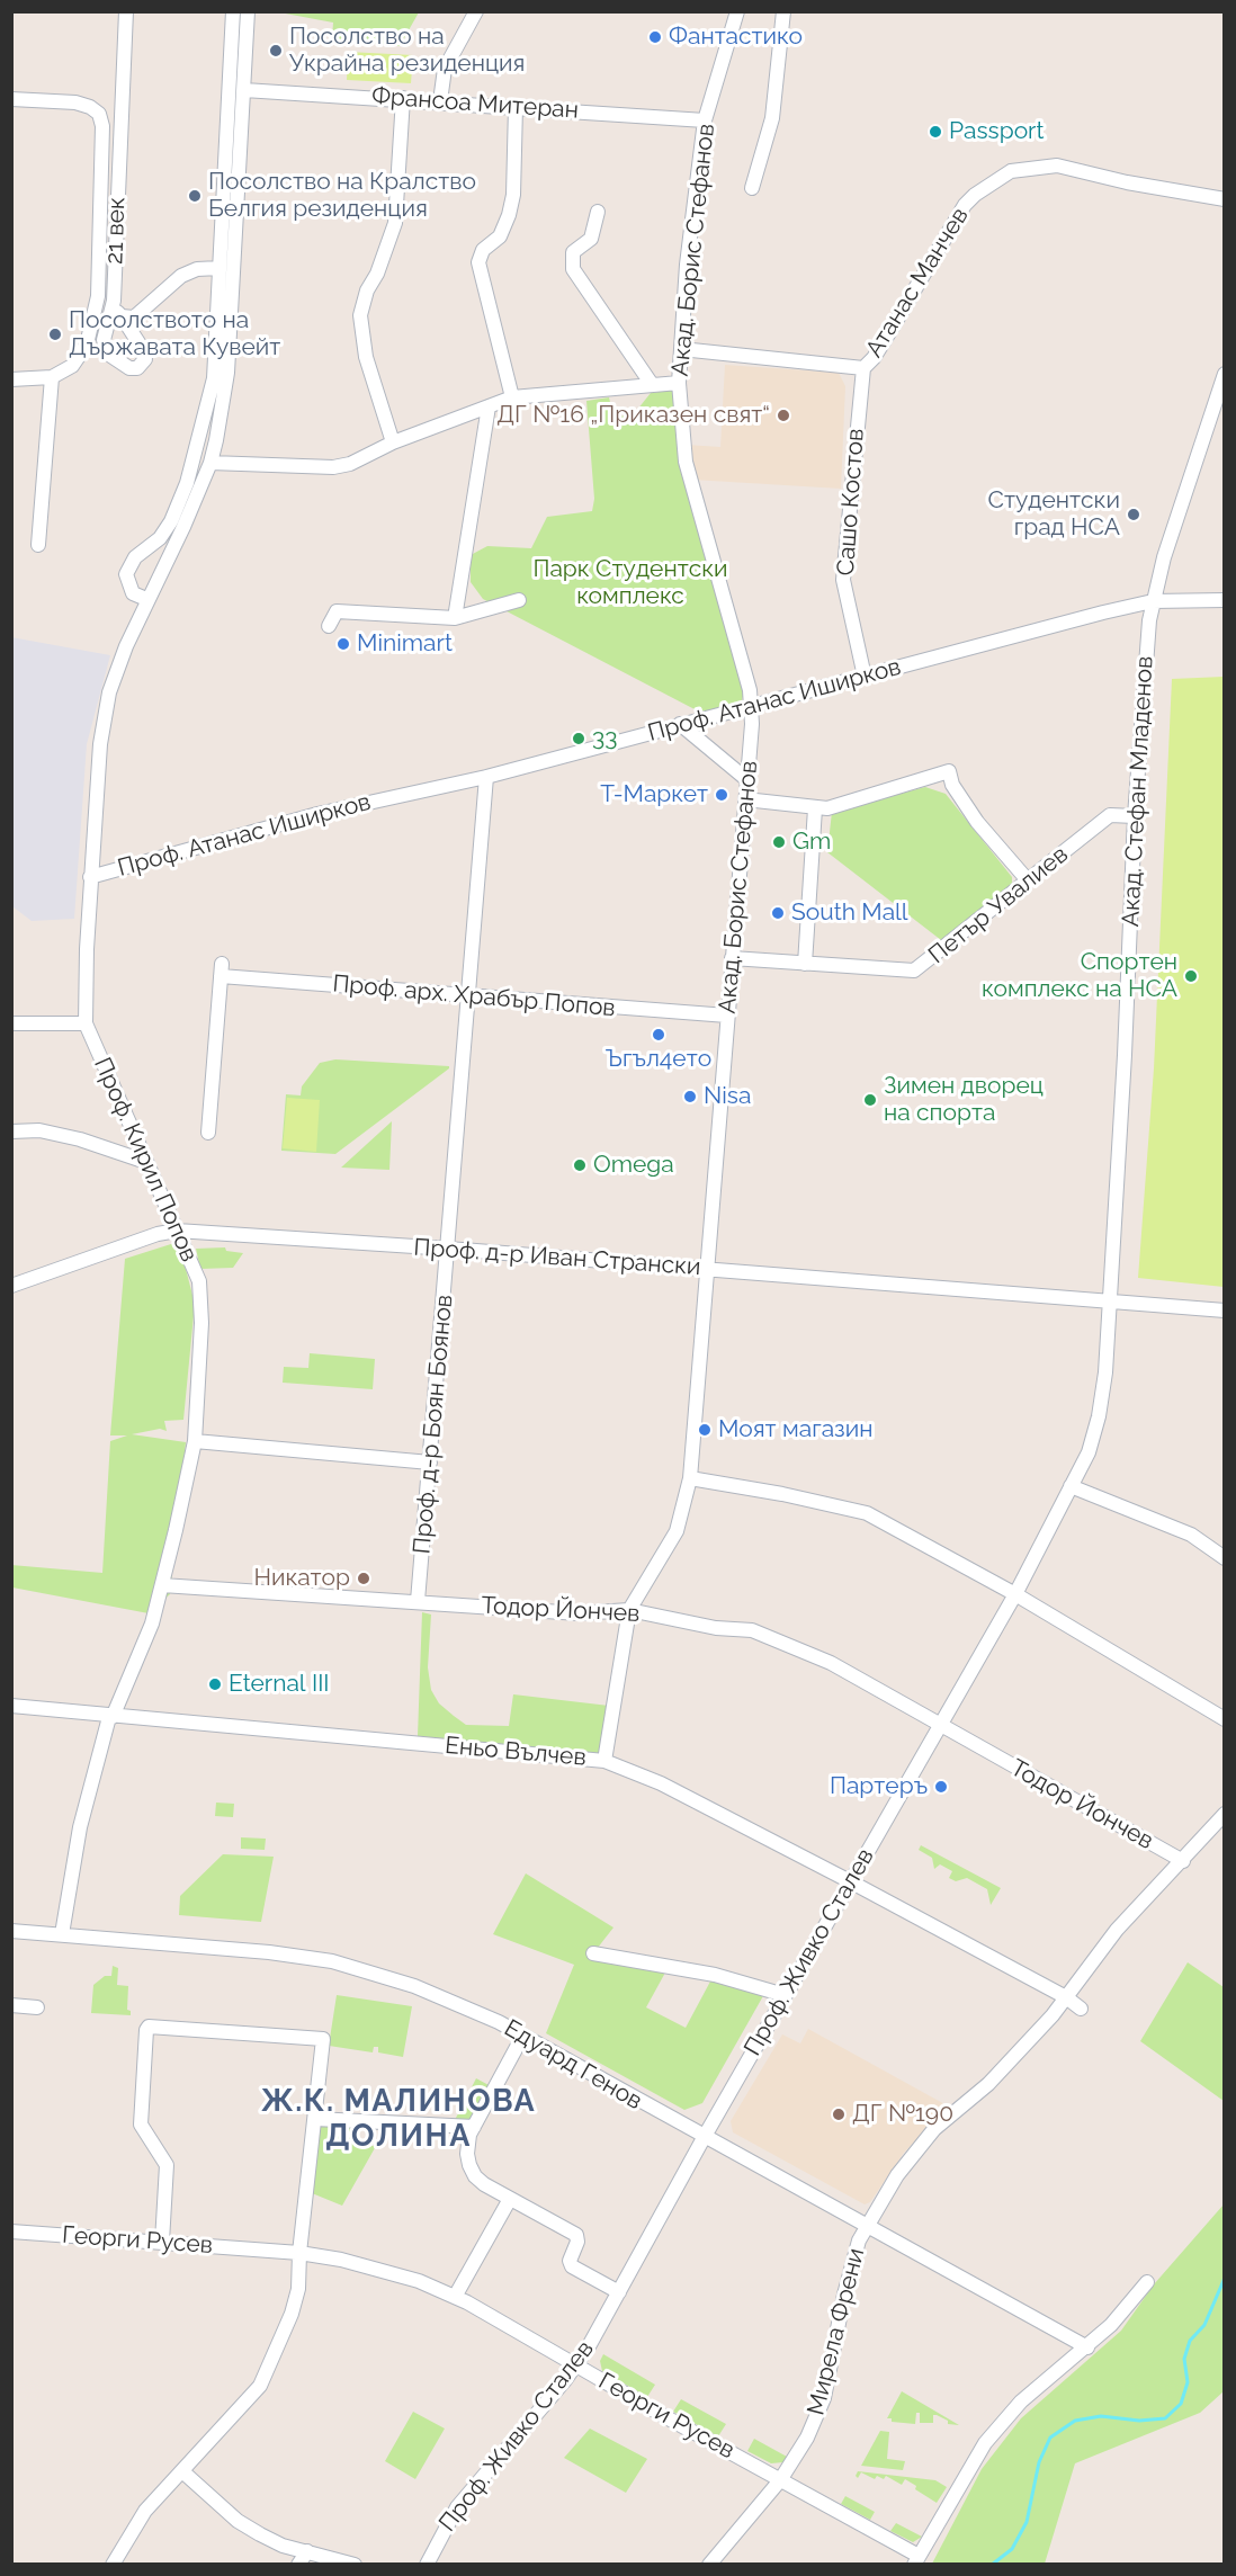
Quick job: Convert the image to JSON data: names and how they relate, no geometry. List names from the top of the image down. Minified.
{"streets":{"street":["Франсоа Митеран","21 век","Акад. Борис Стефанов","Атанас Манчев","Сашо Костов","Проф. Атанас Иширков","Акад. Стефан Младенов","Петър Увалиев","Проф. арх. Храбър Попов","Проф. Кирил Попов","Проф. д-р Иван Странски","Проф. д-р Боян Боянов","Тодор Йончев","Еньо Вълчев","Проф. Живко Сталев","Едуард Генов","Георги Русев","Мирела Френи"]},"crossings":[["Франсоа Митеран","Акад. Борис Стефанов"],["Франсоа Митеран","Проф. Кирил Попов"],["Акад. Борис Стефанов","Атанас Манчев"],["Акад. Борис Стефанов","Проф. Атанас Иширков"],["Акад. Борис Стефанов","Петър Увалиев"],["Акад. Борис Стефанов","Проф. арх. Храбър Попов"],["Акад. Борис Стефанов","Проф. д-р Иван Странски"],["Акад. Борис Стефанов","Тодор Йончев"],["Акад. Борис Стефанов","Еньо Вълчев"],["Атанас Манчев","Сашо Костов"],["Сашо Костов","Проф. Атанас Иширков"],["Проф. Атанас Иширков","Акад. Стефан Младенов"],["Проф. Атанас Иширков","Проф. Кирил Попов"],["Проф. Атанас Иширков","Проф. д-р Боян Боянов"],["Акад. Стефан Младенов","Петър Увалиев"],["Акад. Стефан Младенов","Проф. д-р Иван Странски"],["Акад. Стефан Младенов","Проф. Живко Сталев"],["Проф. арх. Храбър Попов","Проф. д-р Боян Боянов"],["Проф. Кирил Попов","Проф. д-р Иван Странски"],["Проф. Кирил Попов","Тодор Йончев"],["Проф. Кирил Попов","Еньо Вълчев"],["Проф. Кирил Попов","Едуард Генов"],["Проф. д-р Иван Странски","Проф. д-р Боян Боянов"],["Проф. д-р Иван Странски","Проф. Живко Сталев"],["Проф. д-р Боян Боянов","Тодор Йончев"],["Тодор Йончев","Проф. Живко Сталев"],["Тодор Йончев","Мирела Френи"],["Еньо Вълчев","Проф. Живко Сталев"],["Еньо Вълчев","Мирела Френи"],["Проф. Живко Сталев","Едуард Генов"],["Проф. Живко Сталев","Георги Русев"],["Едуард Генов","Мирела Френи"],["Георги Русев","Мирела Френи"]],"districts":["Ж.К. МАЛИНОВА ДОЛИНА"],"parks":["Парк Студентски комплекс"],"places":["Фантастико","Посолство на Украйна резиденция","Passport","Посолство на Кралство Белгия резиденция","Посолството на Държавата Кувейт","ДГ №16 „Приказен свят“","Студентски град НСА","Minimart","33","Т-Маркет","Gm","South Mall","Спортен комплекс на НСА","Ъгъл4ето","Nisa","Зимен дворец на спорта","Omega","Моят магазин","Никатор","Eternal III","Партеръ","ДГ №190"]}
